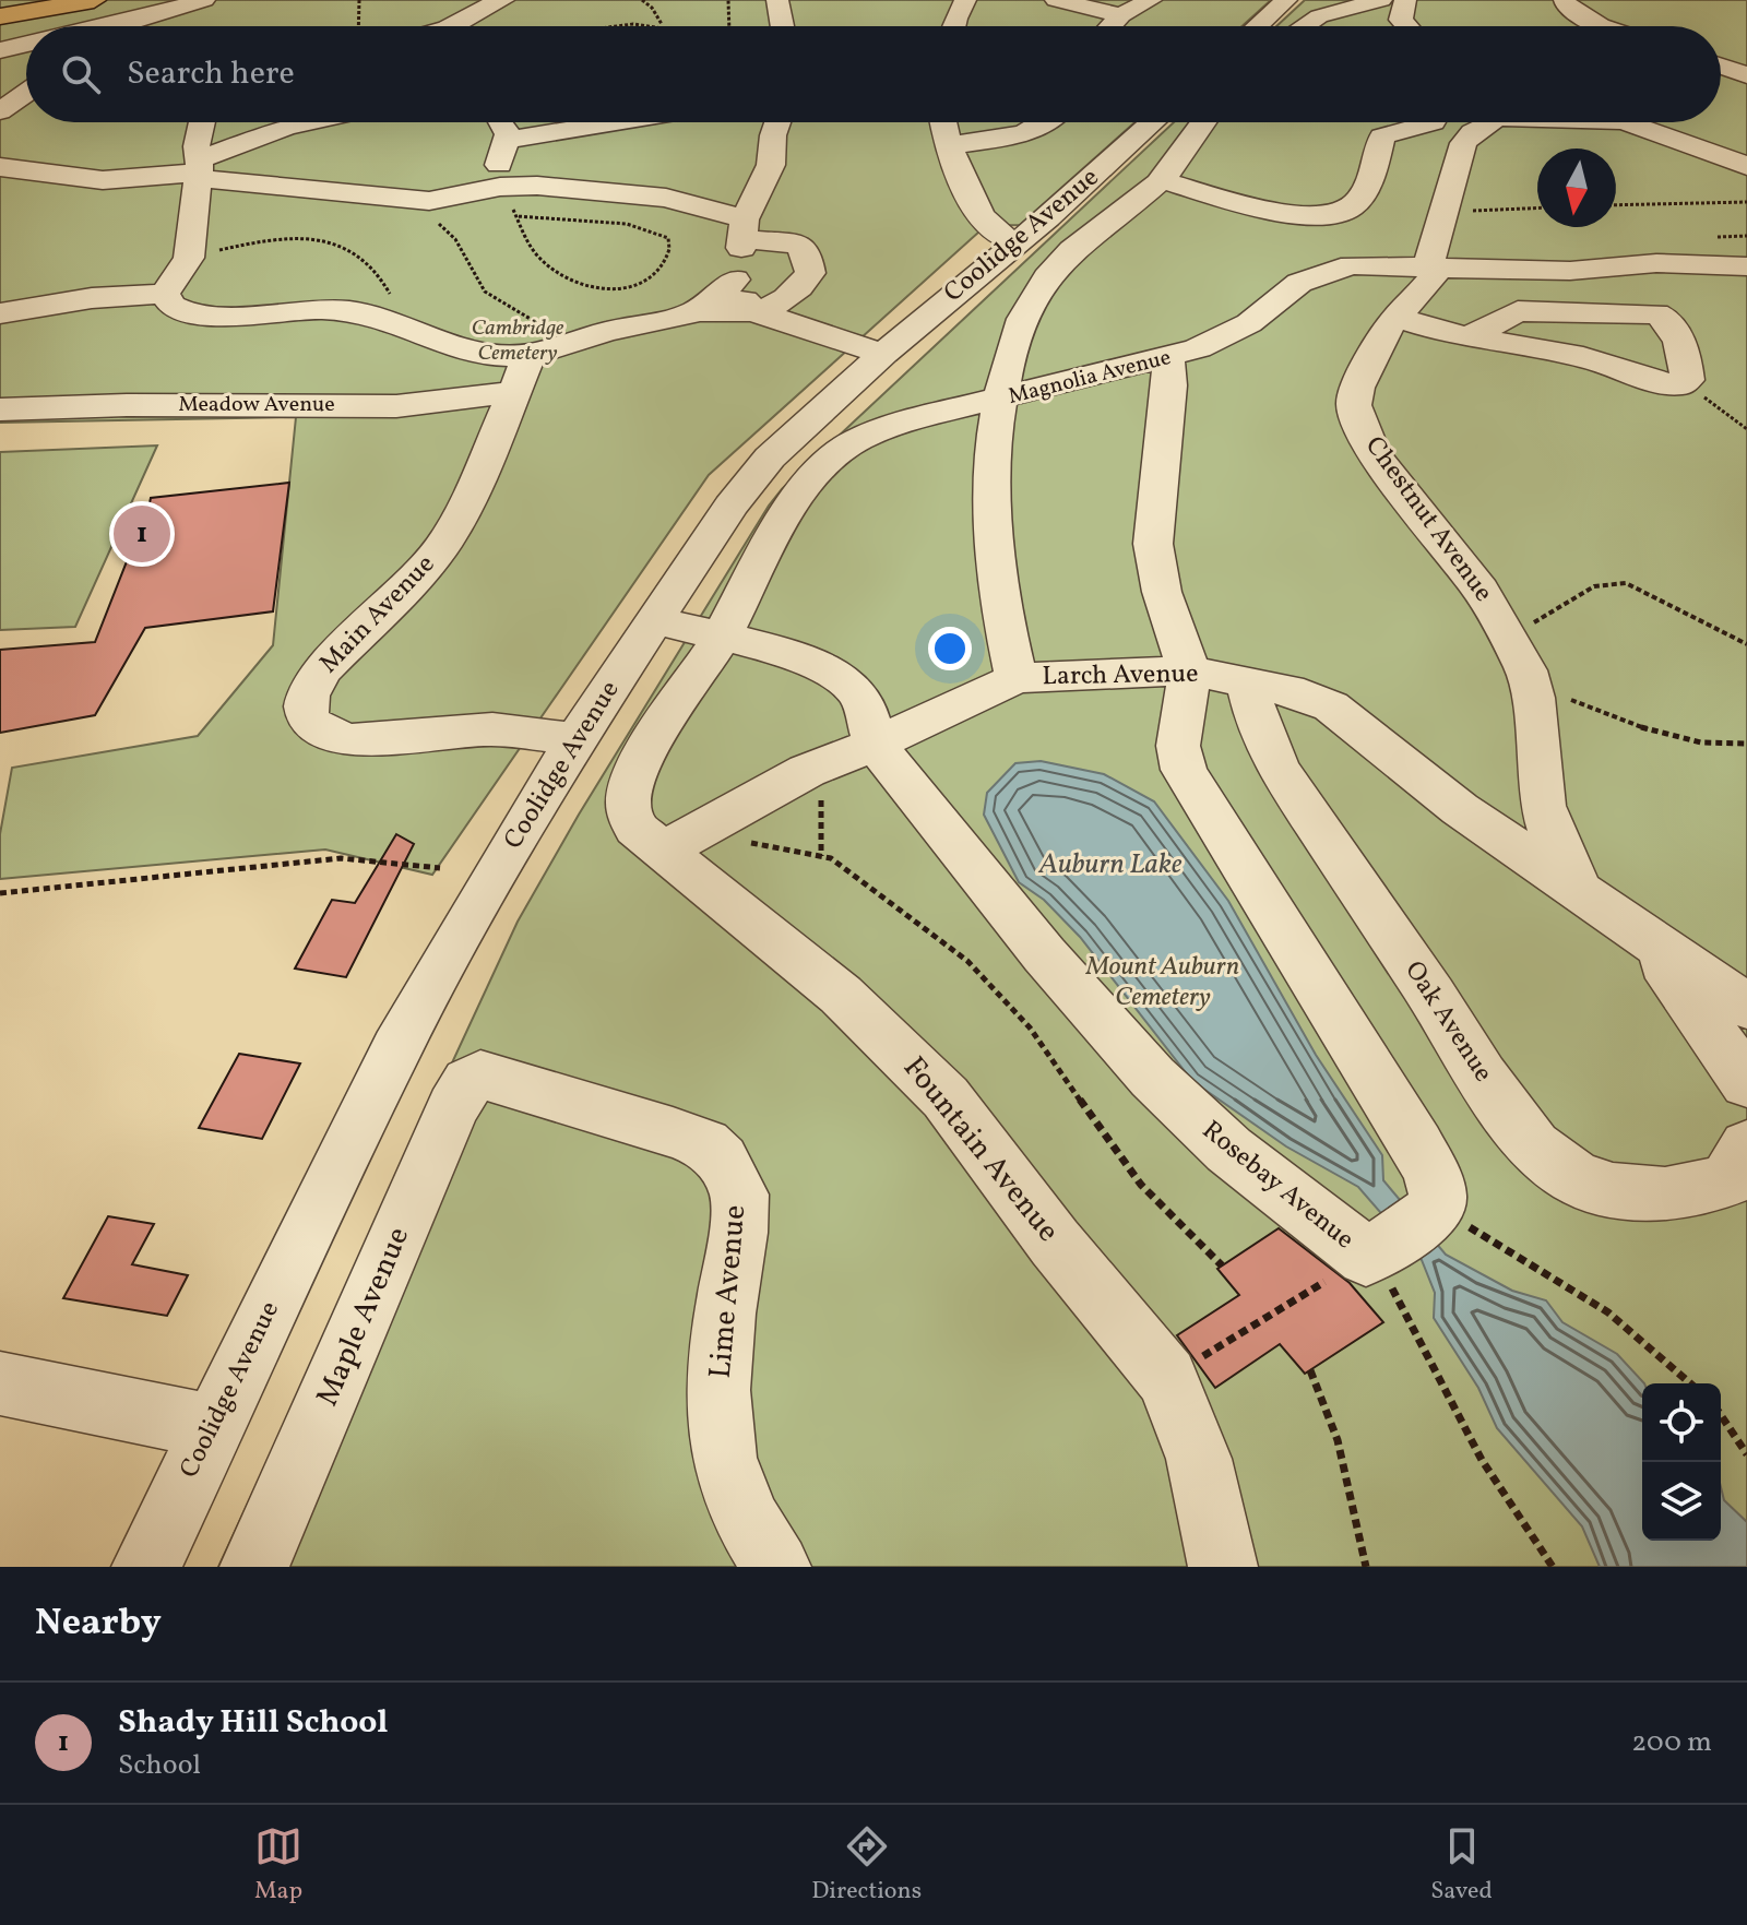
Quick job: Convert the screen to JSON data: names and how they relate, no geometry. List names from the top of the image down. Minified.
{"streets":{"street":["Coolidge Avenue","Magnolia Avenue","Meadow Avenue","Chestnut Avenue","Main Avenue","Larch Avenue","Oak Avenue","Fountain Avenue","Rosebay Avenue","Lime Avenue","Maple Avenue"]},"crossings":[["Coolidge Avenue","Main Avenue"],["Magnolia Avenue","Chestnut Avenue"],["Magnolia Avenue","Larch Avenue"],["Magnolia Avenue","Fountain Avenue"],["Meadow Avenue","Main Avenue"],["Chestnut Avenue","Larch Avenue"],["Larch Avenue","Oak Avenue"],["Larch Avenue","Fountain Avenue"],["Larch Avenue","Rosebay Avenue"],["Lime Avenue","Maple Avenue"]],"water":["Auburn Lake"],"parks":["Cambridge Cemetery","Mount Auburn Cemetery"],"north":"bottom","page":{"search":"Search here","pins":"1","heading":"Nearby","list":[{"mark":"1","name":"Shady Hill School","note":"School","value":"200 m"}],"nav":["Map","Directions","Saved"]}}
